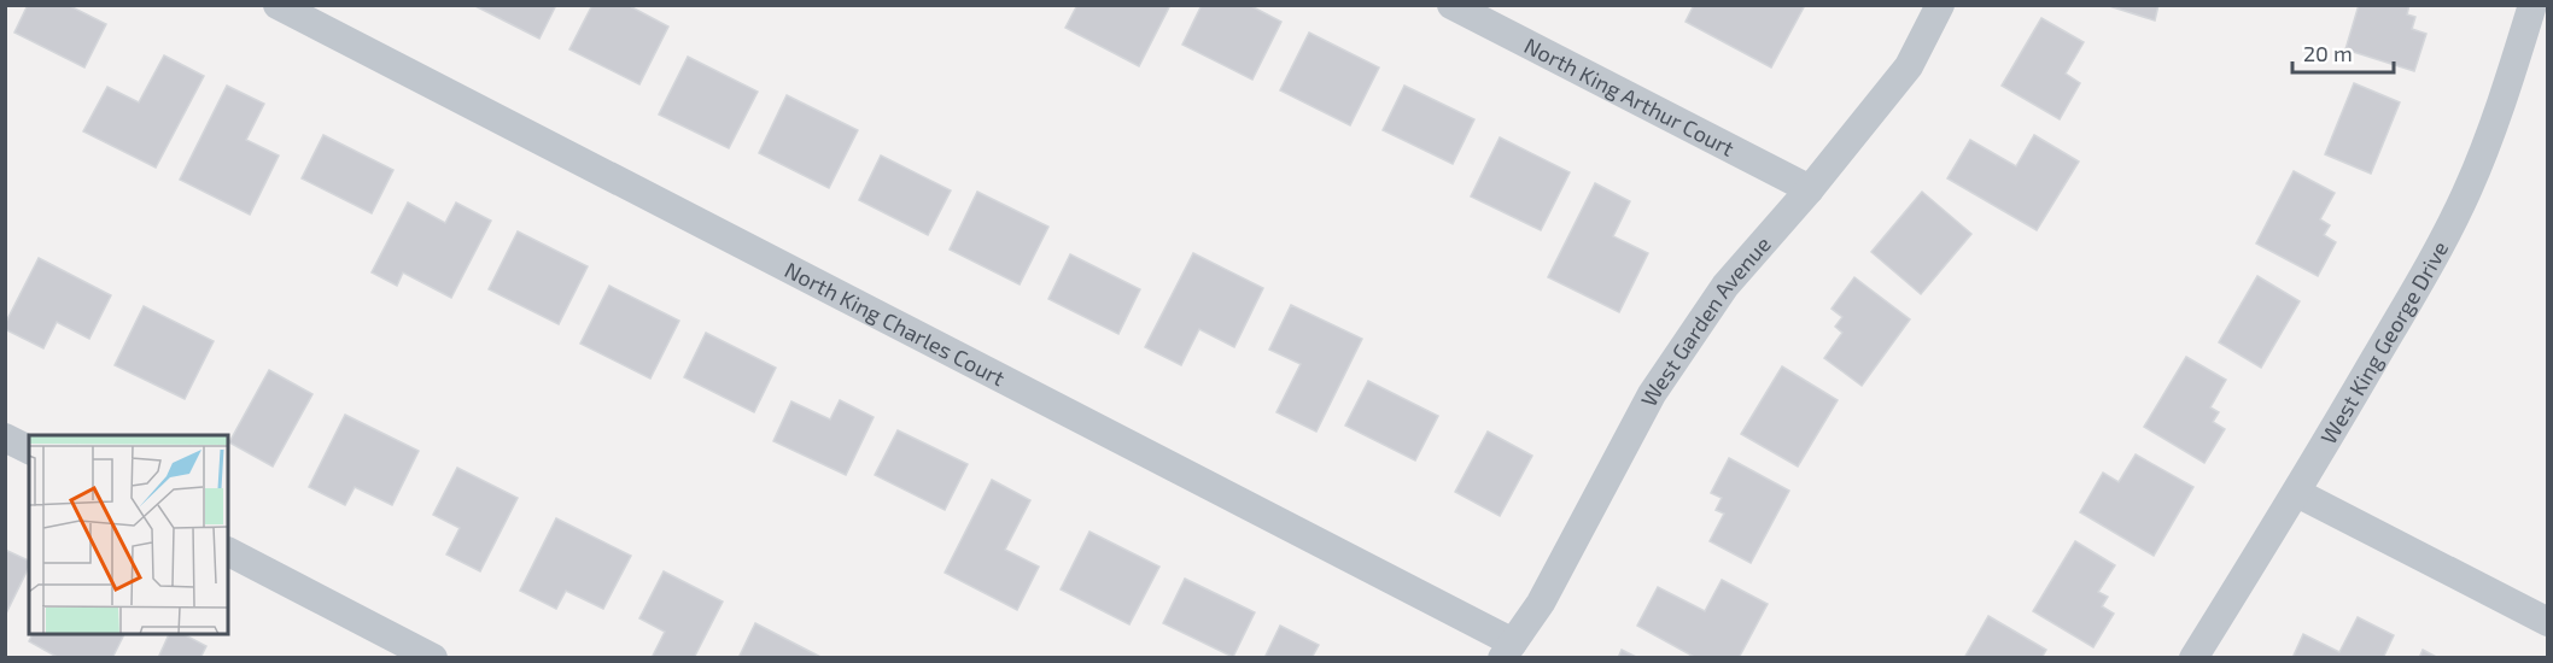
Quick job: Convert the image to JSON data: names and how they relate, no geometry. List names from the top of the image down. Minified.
{"streets":{"street":["North King Arthur Court","West Garden Avenue","North King Charles Court","West King George Drive"]},"crossings":[["North King Arthur Court","West Garden Avenue"],["West Garden Avenue","North King Charles Court"]],"scale_bar":"20 m"}
